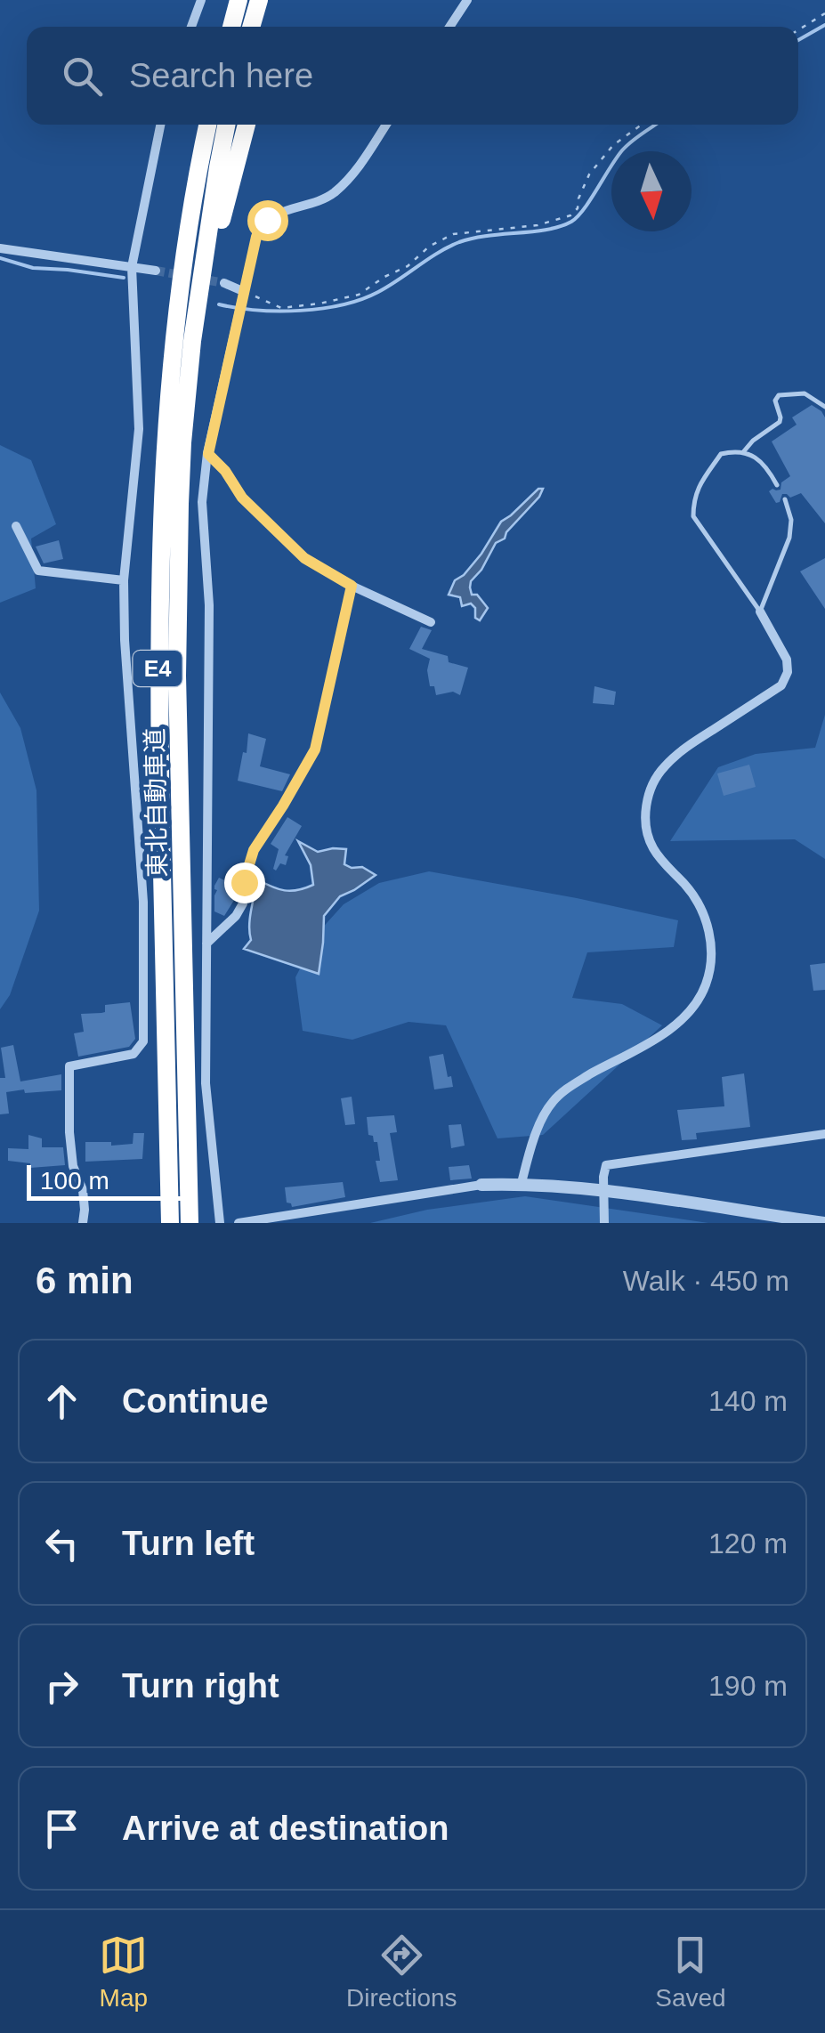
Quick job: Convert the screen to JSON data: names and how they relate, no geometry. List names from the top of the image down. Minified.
{"streets":{"highway":["E4","東北自動車道"]},"scale_bar":"100 m","north":"bottom","page":{"search":"Search here","scale":"100 m","heading":["6 min","Walk · 450 m"],"list":[["Continue","140 m"],["Turn left","120 m"],["Turn right","190 m"],"Arrive at destination"],"nav":["Map","Directions","Saved"]}}
